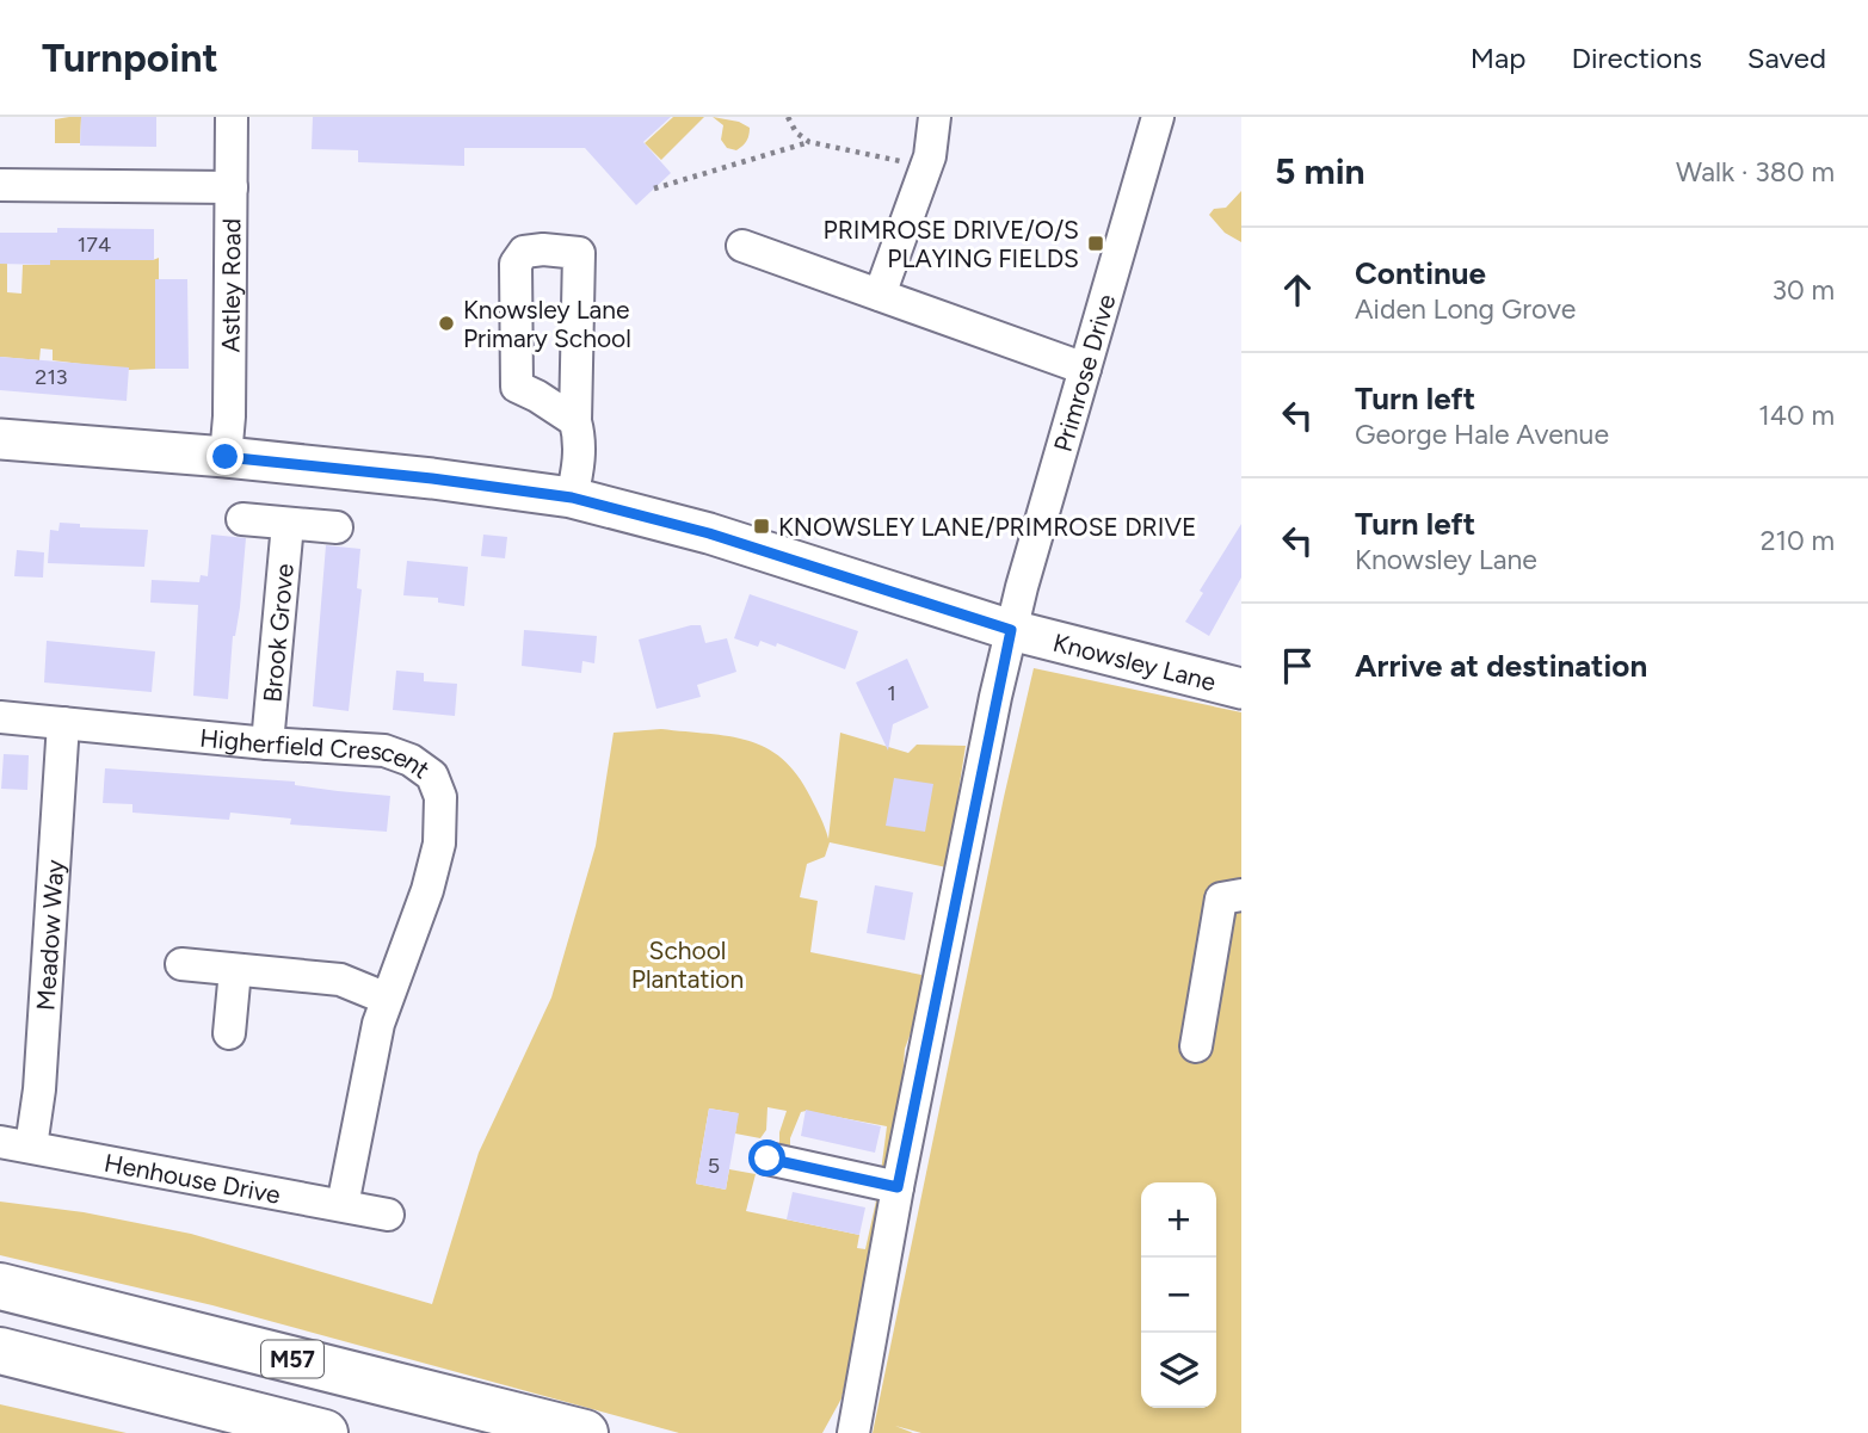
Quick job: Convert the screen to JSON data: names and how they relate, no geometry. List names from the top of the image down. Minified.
{"streets":{"highway":["M57"],"main road":["Knowsley Lane"],"street":["Astley Road","Primrose Drive","Brook Grove","Higherfield Crescent","Meadow Way","Henhouse Drive"]},"crossings":[["Astley Road","Knowsley Lane"],["Primrose Drive","Knowsley Lane"],["Brook Grove","Higherfield Crescent"],["Higherfield Crescent","Meadow Way"],["Higherfield Crescent","Henhouse Drive"],["Meadow Way","Henhouse Drive"]],"parks":["School Plantation"],"places":{"transit":["PRIMROSE DRIVE/O/S PLAYING FIELDS","KNOWSLEY LANE/PRIMROSE DRIVE"],"other":["Knowsley Lane Primary School"]},"house_numbers":["174","213","1","5"],"page":{"header":"Turnpoint","nav":["Map","Directions","Saved"],"heading":["5 min","Walk · 380 m"],"list":[["Continue","Aiden Long Grove","30 m"],["Turn left","George Hale Avenue","140 m"],["Turn left","Knowsley Lane","210 m"],"Arrive at destination"],"map_buttons":["+","−"]}}
